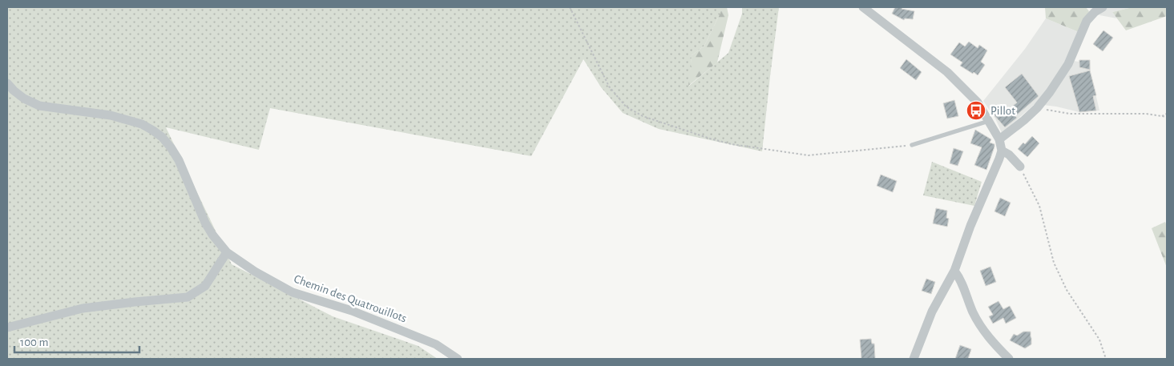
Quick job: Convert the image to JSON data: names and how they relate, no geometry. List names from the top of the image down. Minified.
{"streets":{"street":["Chemin des Quatrouillots"]},"places":{"bus stop":["Pillot"]},"scale_bar":"100 m"}
